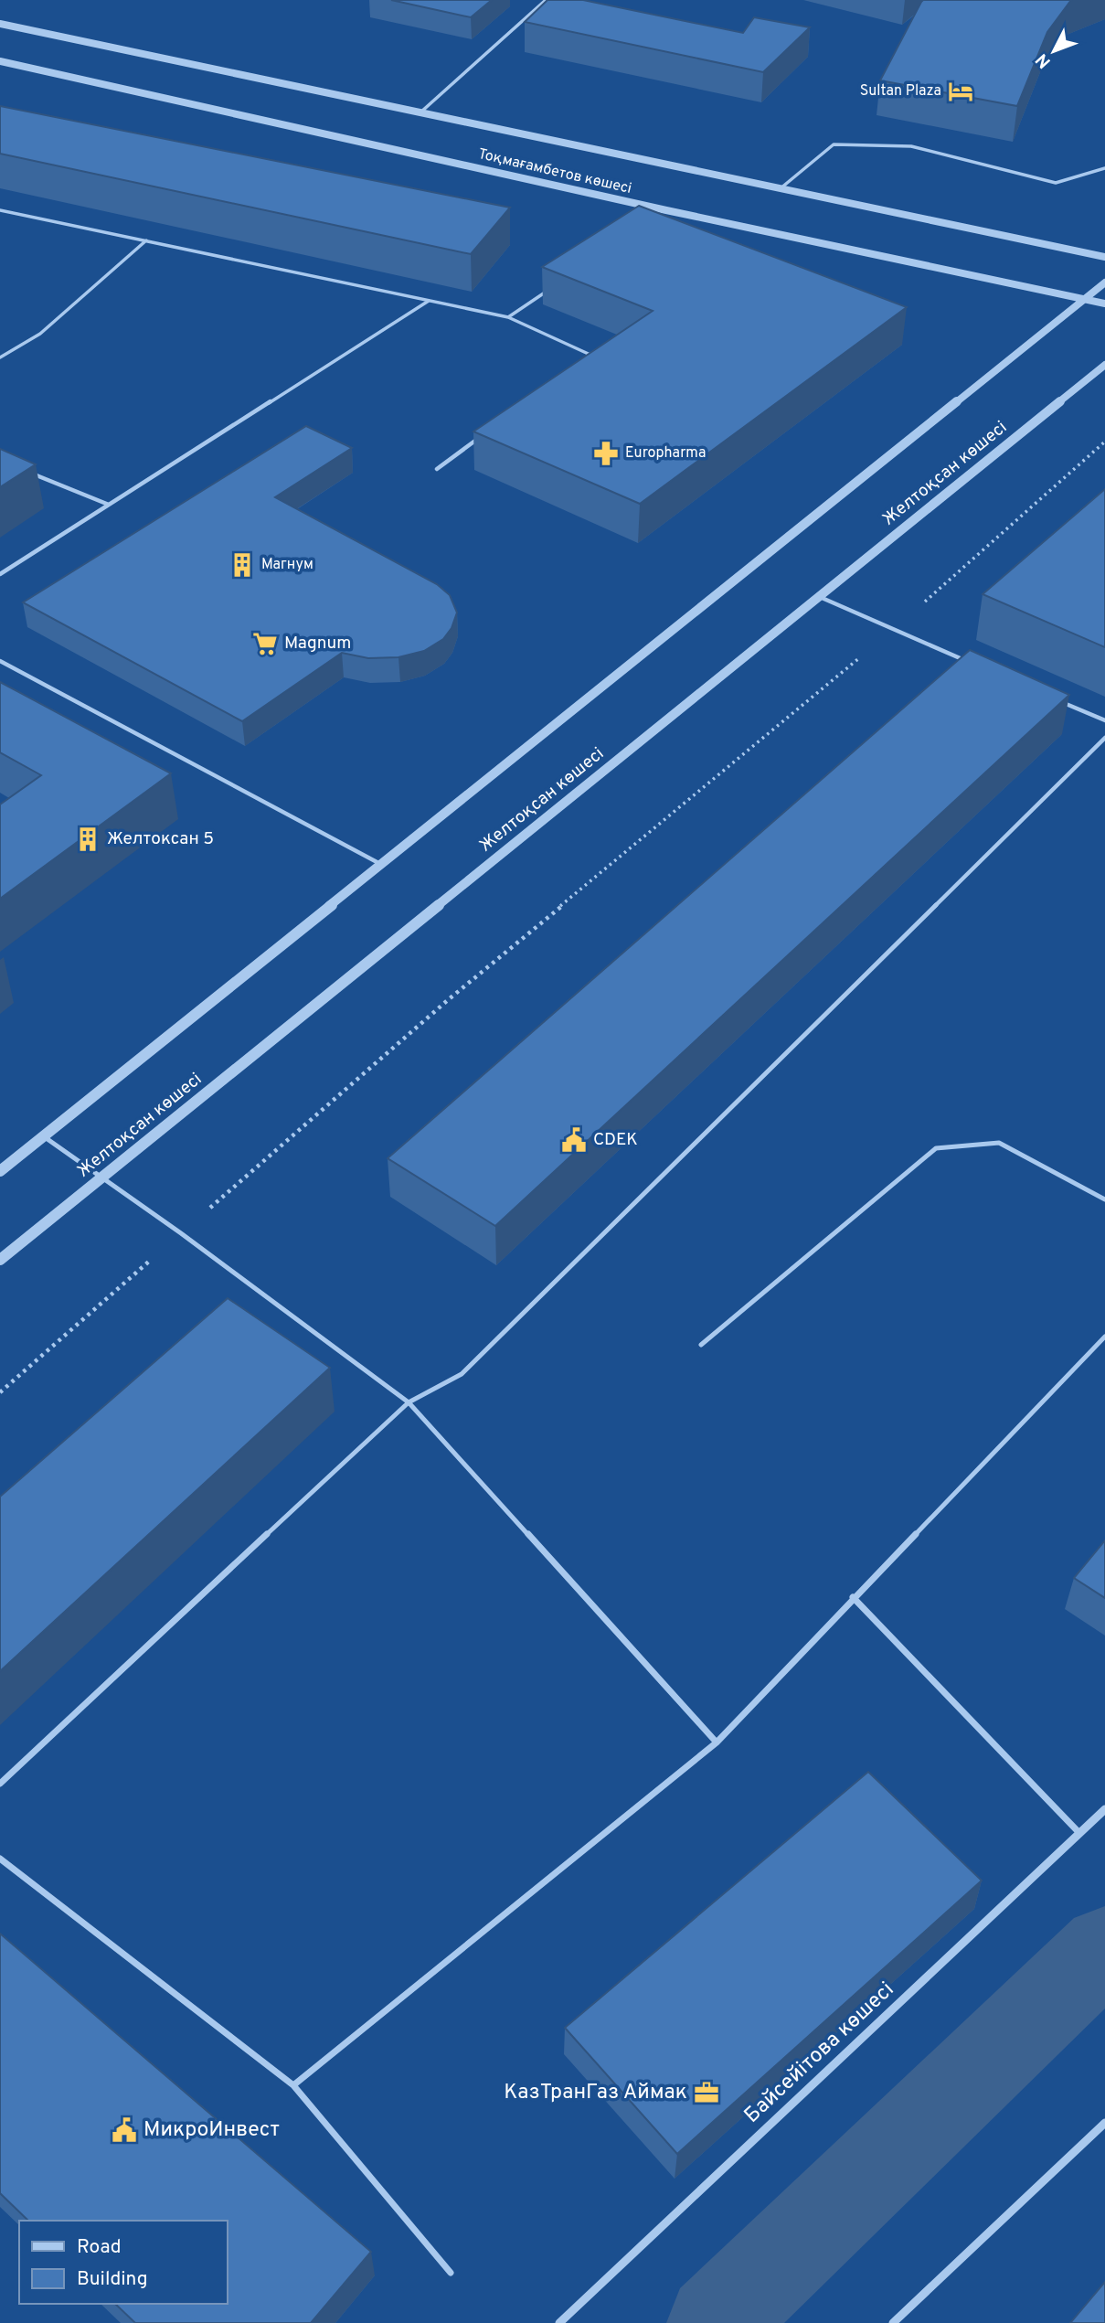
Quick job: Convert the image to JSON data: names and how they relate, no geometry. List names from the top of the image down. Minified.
{"streets":{"street":["Тоқмағамбетов көшесі","Желтоқсан көшесі","Байсейітова көшесі"]},"places":{"hotel":["Sultan Plaza"],"pharmacy":["Europharma"],"building":["Магнум","Желтоксан 5"],"supermarket":["Magnum"],"public building":["CDEK","МикроИнвест"],"office":["КазТранГаз Аймак"]},"legend":["Road","Building"],"north":"bottom left"}
